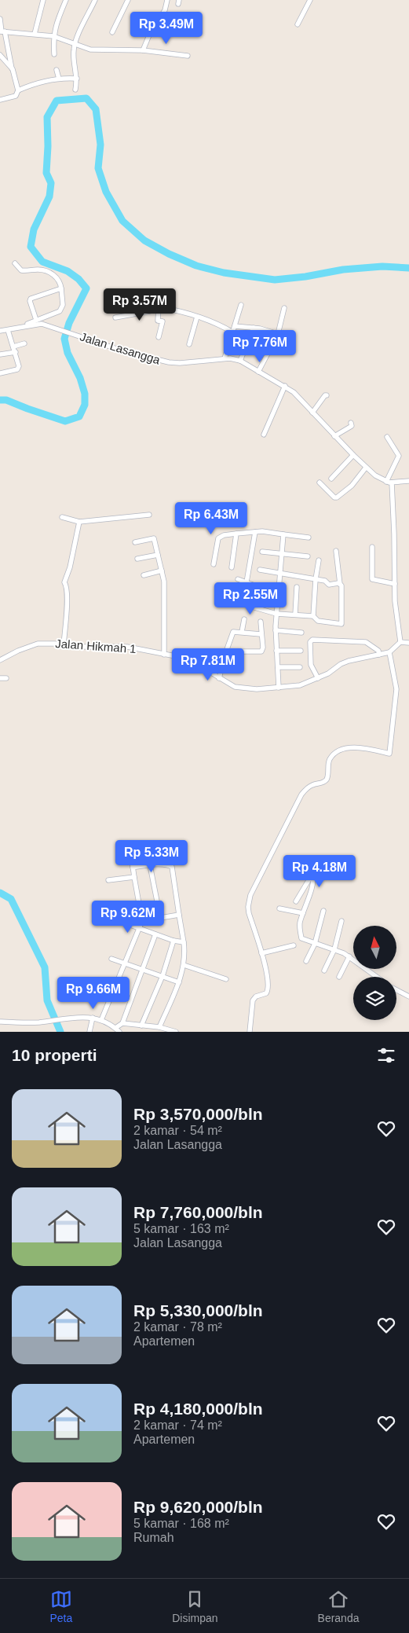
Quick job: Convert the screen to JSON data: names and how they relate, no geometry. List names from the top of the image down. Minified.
{"streets":{"street":["Jalan Lasangga","Jalan Hikmah 1"]},"north":"top","page":{"price":["Rp 3.49M","Rp 3.57M","Rp 7.76M","Rp 6.43M","Rp 2.55M","Rp 7.81M","Rp 5.33M","Rp 4.18M","Rp 9.62M","Rp 9.66M"],"heading":"10 properti","list":[{"name":"Rp 3,570,000/bln","note":"2 kamar · 54 m² · Jalan Lasangga"},{"name":"Rp 7,760,000/bln","note":"5 kamar · 163 m² · Jalan Lasangga"},{"name":"Rp 5,330,000/bln","note":"2 kamar · 78 m² · Apartemen"},{"name":"Rp 4,180,000/bln","note":"2 kamar · 74 m² · Apartemen"},{"name":"Rp 9,620,000/bln","note":"5 kamar · 168 m² · Rumah"}],"tabs":["Peta","Disimpan","Beranda"]}}
